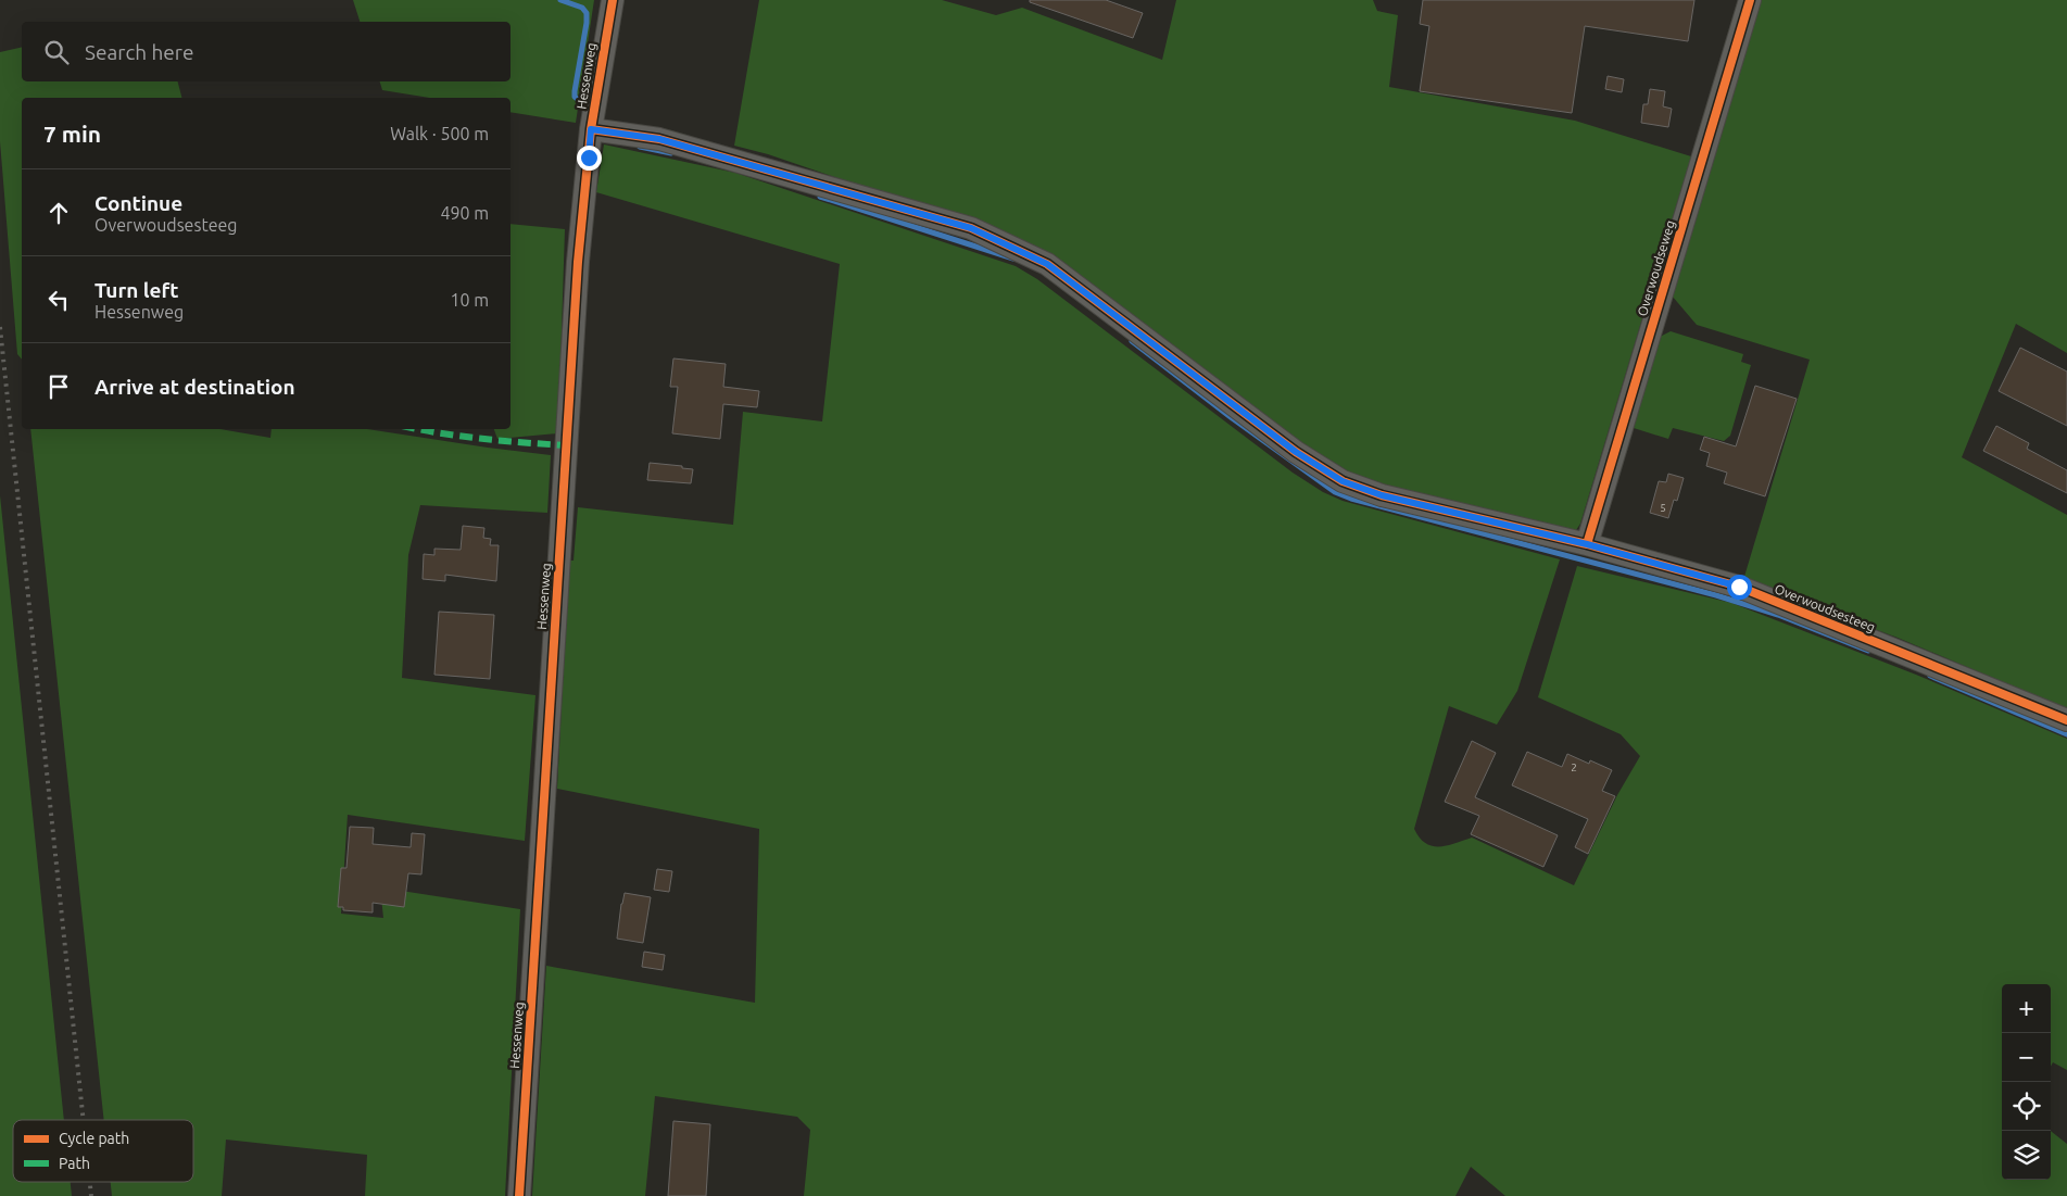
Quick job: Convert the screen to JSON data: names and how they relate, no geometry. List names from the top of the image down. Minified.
{"streets":{"street":["Hessenweg","Overwoudseweg","Overwoudsesteeg"]},"crossings":[["Hessenweg","Overwoudsesteeg"],["Overwoudseweg","Overwoudsesteeg"]],"house_numbers":["5","2"],"legend":["Cycle path","Path"],"page":{"search":"Search here","heading":["7 min","Walk · 500 m"],"list":[["Continue","Overwoudsesteeg","490 m"],["Turn left","Hessenweg","10 m"],"Arrive at destination"],"map_buttons":["+","−"]}}
